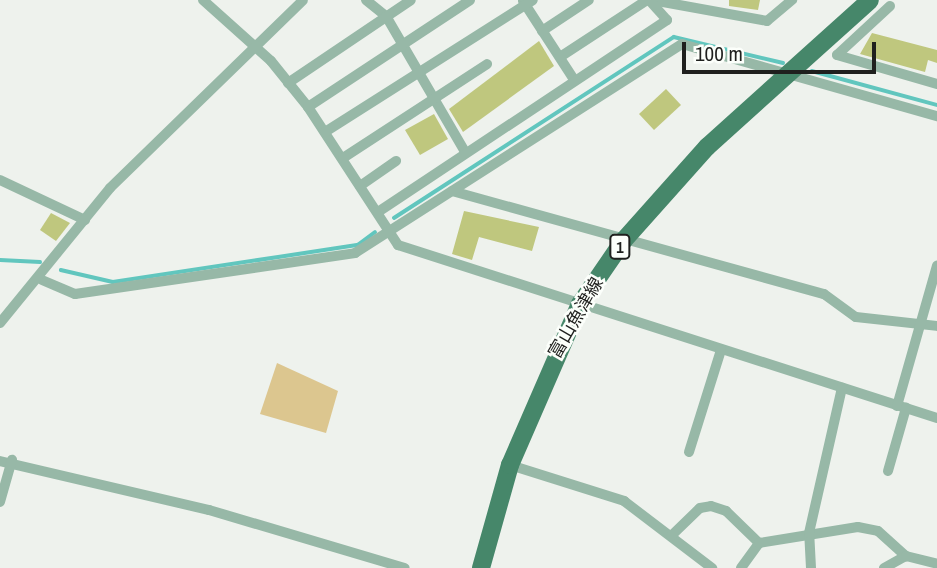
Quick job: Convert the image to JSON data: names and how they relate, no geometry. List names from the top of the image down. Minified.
{"streets":{"main road":["1","富山魚津線"]},"scale_bar":"100 m"}
